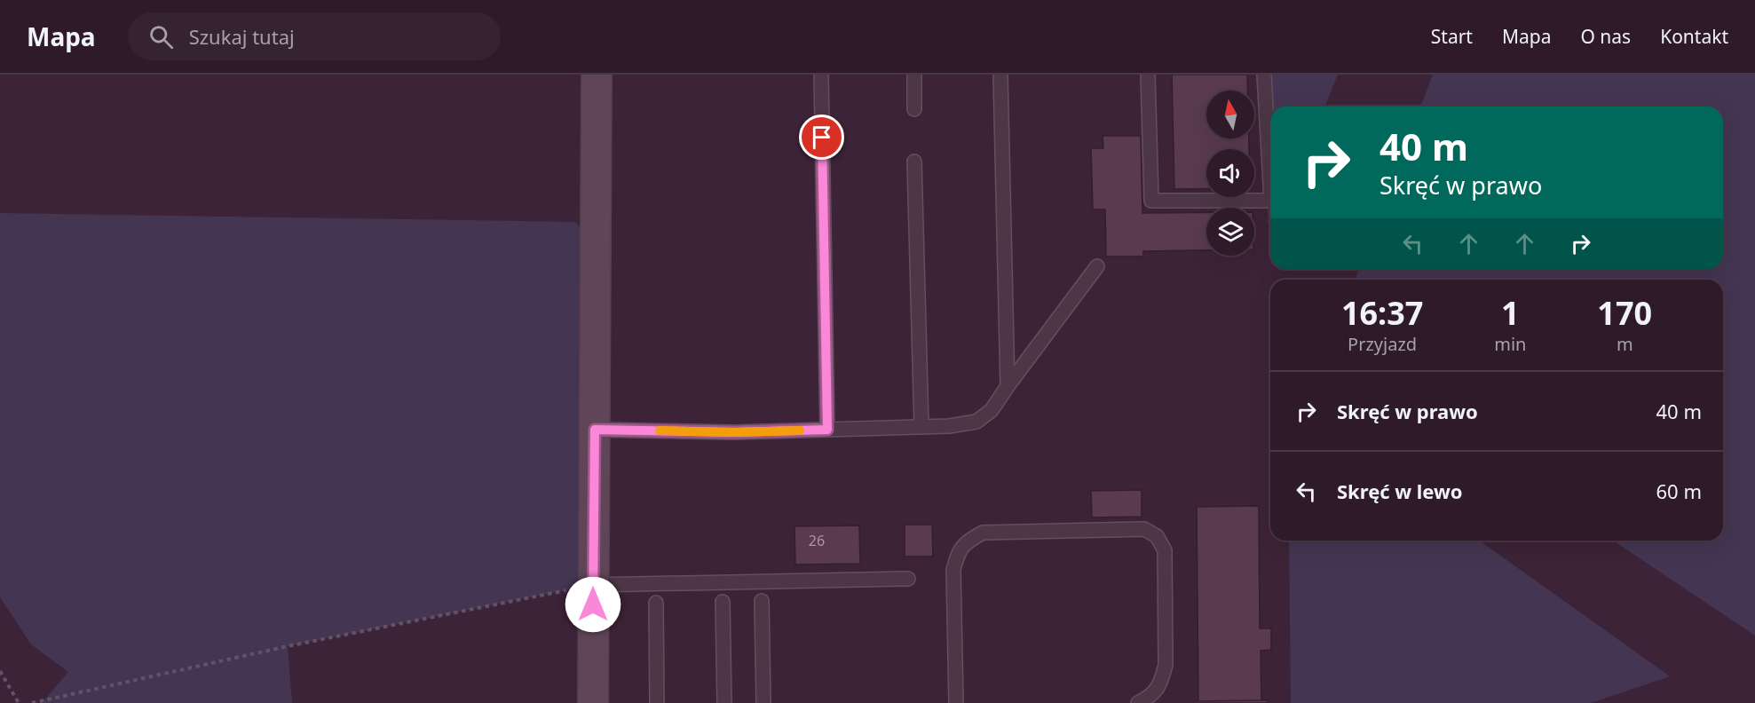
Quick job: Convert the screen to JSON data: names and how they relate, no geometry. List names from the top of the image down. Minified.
{"house_numbers":["26"],"north":"top","page":{"header":"Mapa","search":"Szukaj tutaj","nav":["Start","Mapa","O nas","Kontakt"],"turn":["40 m","Skręć w prawo"],"eta":["16:37","Przyjazd","1","min","170","m"],"list":[{"name":"Skręć w prawo","value":"40 m"},{"name":"Skręć w lewo","value":"60 m"}]}}
